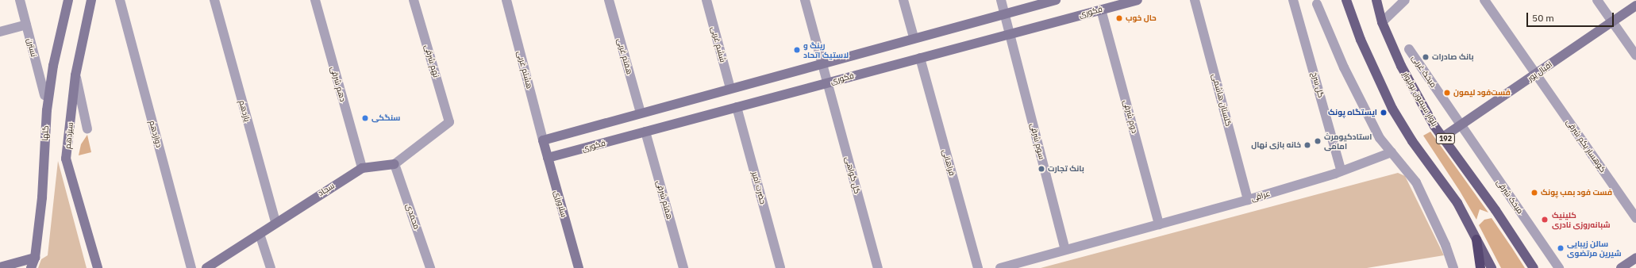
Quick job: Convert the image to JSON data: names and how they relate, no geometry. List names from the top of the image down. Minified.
{"streets":{"main road":["بلوار سیمون بولیوار","192"],"street":["فکوری","ششم غربی","نسترن","هفتم غربی","نهم شرقی","هشتم غربی","میخک غربی","اقبال پور","دهم شرقی","گل سرخ","گلستان هاشمی","یازدهم","دوم شرقی","گلها","دوازدهم","سیزدهم","سوم شرقی","کوهسار یکم شرقی","فراهانی","گل گواهی","حضرت امیر","سجاد","عراقی","میخک شرقی","هفتم شرقی","سلاورزی","محمدی"]},"crossings":[["فکوری","دوم شرقی"],["فکوری","سوم شرقی"],["فکوری","فراهانی"],["فکوری","گل گواهی"],["فکوری","حضرت امیر"],["فکوری","هفتم شرقی"],["فکوری","سلاورزی"],["نهم شرقی","سجاد"],["نهم شرقی","محمدی"],["هشتم غربی","سلاورزی"],["میخک غربی","اقبال پور"],["میخک غربی","میخک شرقی"],["اقبال پور","بلوار سیمون بولیوار"],["اقبال پور","کوهسار یکم شرقی"],["اقبال پور","میخک شرقی"],["دهم شرقی","سجاد"],["گل سرخ","عراقی"],["گلستان هاشمی","عراقی"],["یازدهم","سجاد"],["دوم شرقی","عراقی"],["سوم شرقی","عراقی"],["سجاد","محمدی"]],"places":["حال خوب","رینگ و لاستیک اتحاد","بانک صادرات","فست‌فود لیمون","ایستگاه پونک","سنگکی","استادکیومرث امامی","خانه بازی نهال","بانک تجارت","فست فود بمب پونک","کلینیک شبانه‌روزی نادری","سالن زیبایی شیرین مرتضوی"],"scale_bar":"50 m"}
